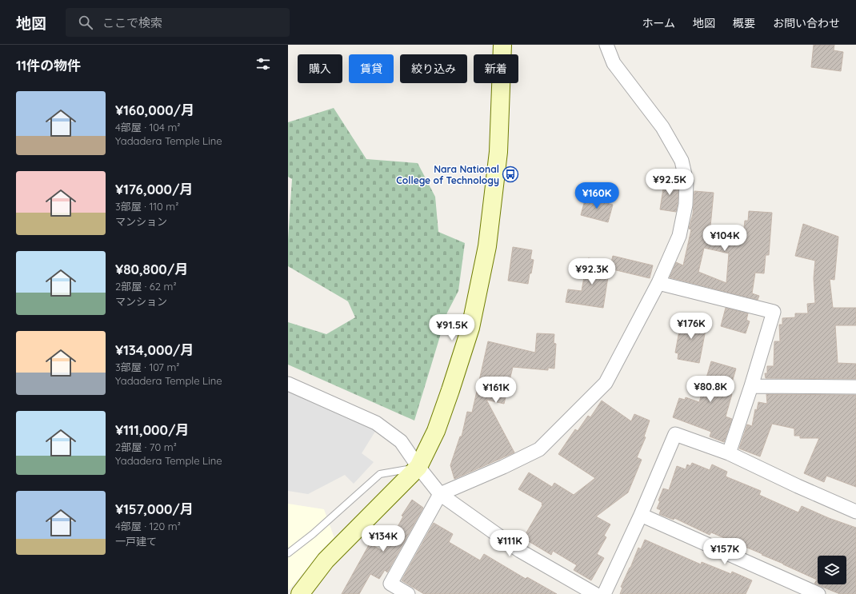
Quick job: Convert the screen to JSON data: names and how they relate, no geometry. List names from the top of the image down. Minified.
{"places":{"bus stop":["Nara National College of Technology"]},"page":{"header":"地図","search":"ここで検索","nav":["ホーム","地図","概要","お問い合わせ"],"heading":"11件の物件","chip":["購入","賃貸","絞り込み","新着"],"list":[{"name":"¥160,000/月","note":"4部屋 · 104 m² · Yadadera Temple Line"},{"name":"¥176,000/月","note":"3部屋 · 110 m² · マンション"},{"name":"¥80,800/月","note":"2部屋 · 62 m² · マンション"},{"name":"¥134,000/月","note":"3部屋 · 107 m² · Yadadera Temple Line"},{"name":"¥111,000/月","note":"2部屋 · 70 m² · Yadadera Temple Line"},{"name":"¥157,000/月","note":"4部屋 · 120 m² · 一戸建て"}],"price":["¥92.5K","¥160K","¥104K","¥92.3K","¥176K","¥91.5K","¥80.8K","¥161K","¥134K","¥111K","¥157K"]}}
